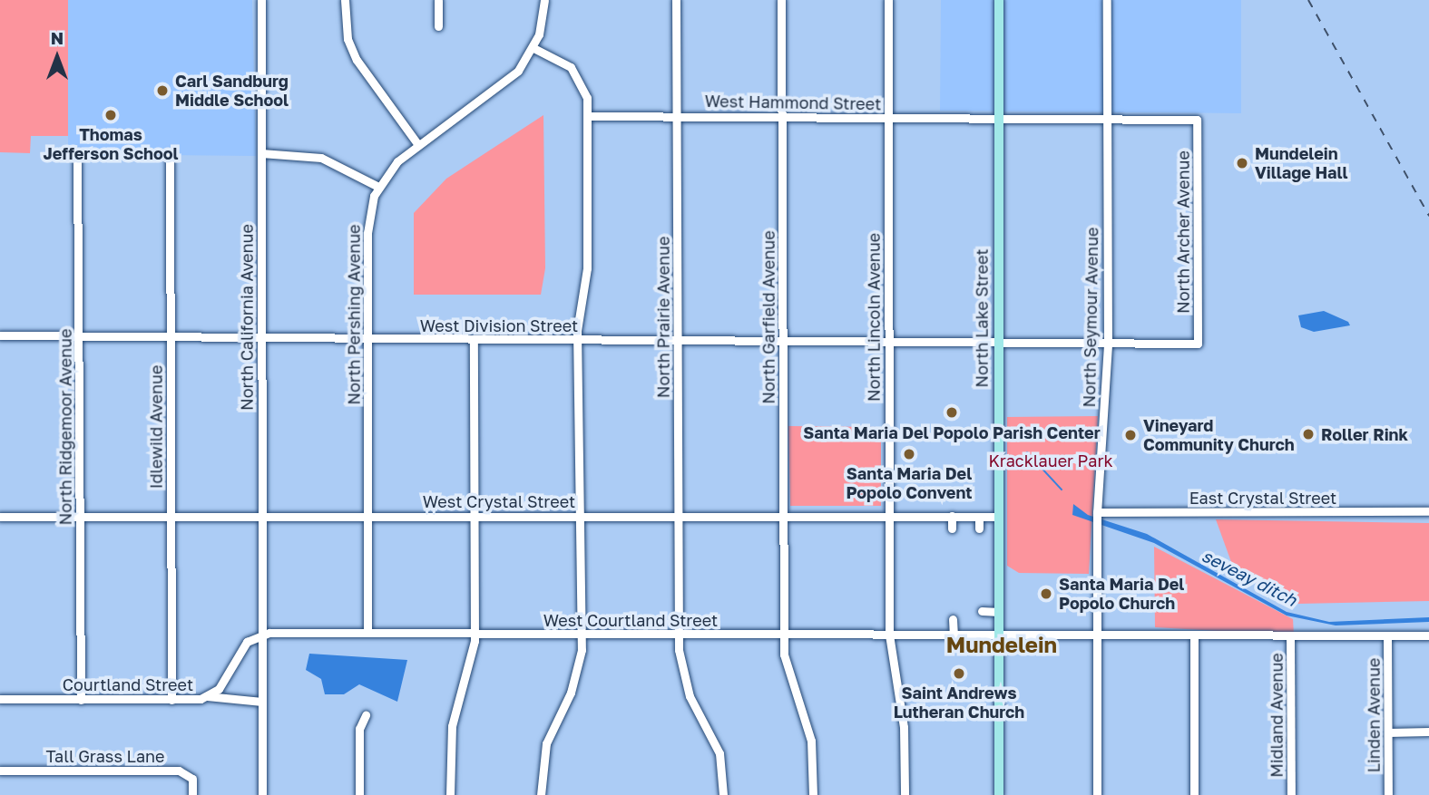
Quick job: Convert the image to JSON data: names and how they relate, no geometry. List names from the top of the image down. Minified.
{"streets":{"main road":["North Lake Street"],"street":["West Hammond Street","North Archer Avenue","North Pershing Avenue","North California Avenue","North Prairie Avenue","North Garfield Avenue","North Lincoln Avenue","North Seymour Avenue","West Division Street","North Ridgemoor Avenue","Idlewild Avenue","East Crystal Street","West Crystal Street","West Courtland Street","Courtland Street","Midland Avenue","Linden Avenue","Tall Grass Lane"]},"crossings":[["West Hammond Street","North Archer Avenue"],["West Hammond Street","North Prairie Avenue"],["West Hammond Street","North Garfield Avenue"],["West Hammond Street","North Lincoln Avenue"],["West Hammond Street","North Seymour Avenue"],["West Hammond Street","North Lake Street"],["North Archer Avenue","West Division Street"],["North Pershing Avenue","West Division Street"],["North Pershing Avenue","West Crystal Street"],["North Pershing Avenue","West Courtland Street"],["North California Avenue","West Division Street"],["North California Avenue","West Crystal Street"],["North California Avenue","West Courtland Street"],["North California Avenue","Courtland Street"],["North Prairie Avenue","West Division Street"],["North Prairie Avenue","West Crystal Street"],["North Prairie Avenue","West Courtland Street"],["North Garfield Avenue","West Division Street"],["North Garfield Avenue","West Crystal Street"],["North Garfield Avenue","West Courtland Street"],["North Lincoln Avenue","West Division Street"],["North Lincoln Avenue","West Crystal Street"],["North Lincoln Avenue","West Courtland Street"],["North Seymour Avenue","West Division Street"],["North Seymour Avenue","East Crystal Street"],["North Seymour Avenue","West Courtland Street"],["North Lake Street","West Division Street"],["North Lake Street","West Crystal Street"],["North Lake Street","West Courtland Street"],["West Division Street","North Ridgemoor Avenue"],["West Division Street","Idlewild Avenue"],["North Ridgemoor Avenue","West Crystal Street"],["North Ridgemoor Avenue","Courtland Street"],["Idlewild Avenue","West Crystal Street"],["Idlewild Avenue","Courtland Street"],["West Courtland Street","Courtland Street"],["West Courtland Street","Midland Avenue"],["West Courtland Street","Linden Avenue"]],"districts":["Mundelein"],"water":["seveay ditch"],"parks":["Kracklauer Park"],"places":["Carl Sandburg Middle School","Thomas Jefferson School","Mundelein Village Hall","Santa Maria Del Popolo Parish Center","Roller Rink","Vineyard Community Church","Santa Maria Del Popolo Convent","Santa Maria Del Popolo Church","Saint Andrews Lutheran Church"],"north":"top"}
